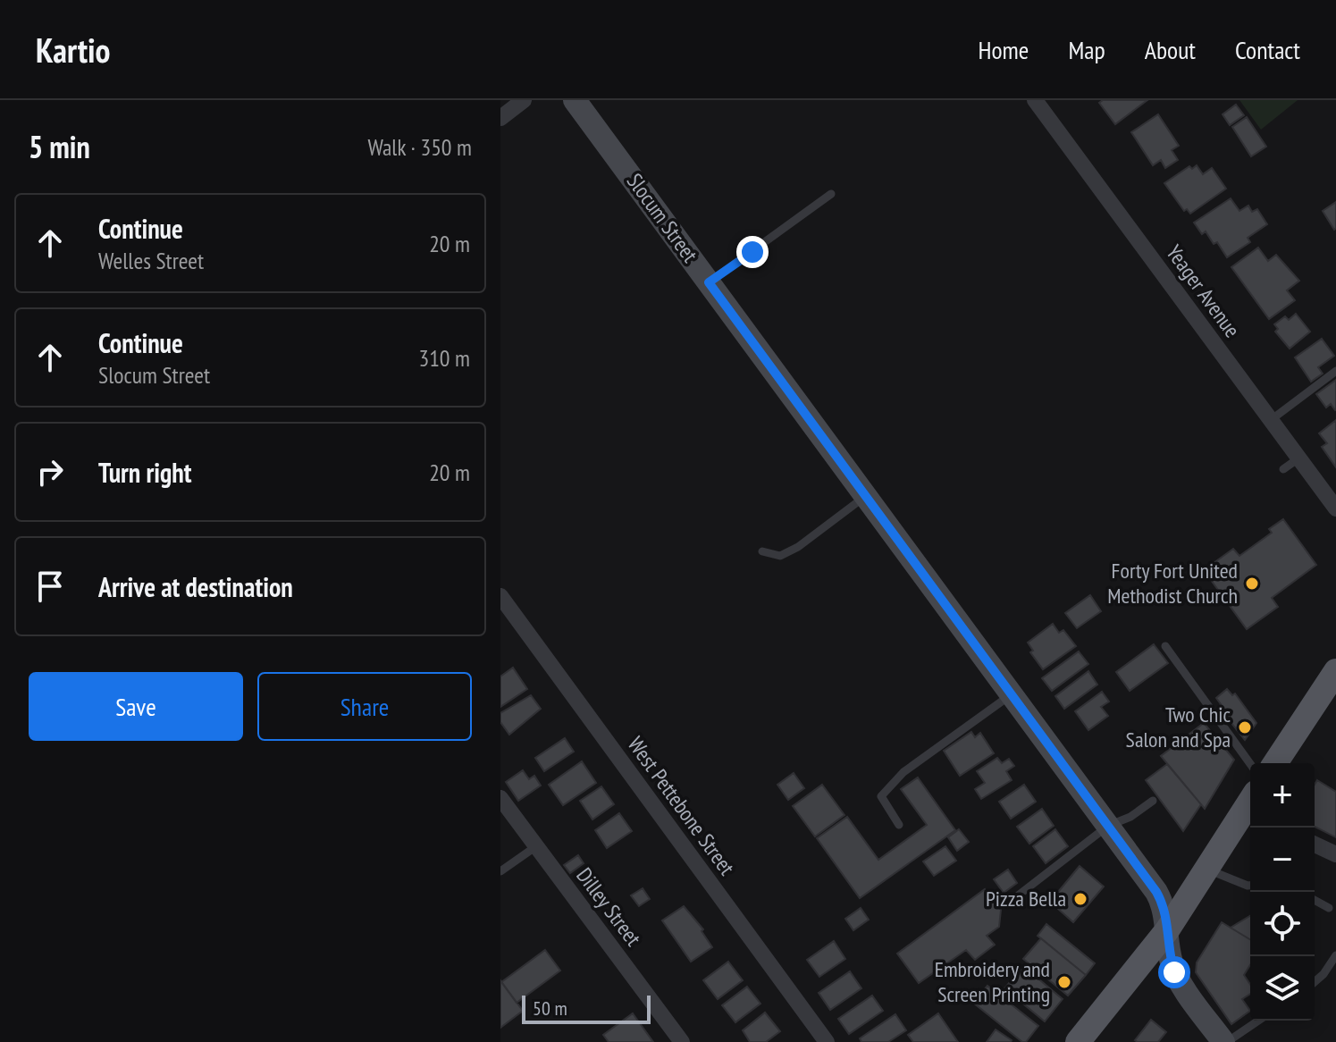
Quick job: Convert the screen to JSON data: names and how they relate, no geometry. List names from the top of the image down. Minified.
{"streets":{"street":["Slocum Street","Yeager Avenue","West Pettebone Street","Dilley Street"]},"places":["Forty Fort United Methodist Church","Two Chic Salon and Spa","Pizza Bella","Embroidery and Screen Printing"],"scale_bar":"50 m","page":{"header":"Kartio","nav":["Home","Map","About","Contact"],"heading":["5 min","Walk · 350 m"],"list":[["Continue","Welles Street","20 m"],["Continue","Slocum Street","310 m"],["Turn right","20 m"],"Arrive at destination"],"buttons":["Save","Share"],"map_buttons":["+","−"],"scale":"50 m"}}
